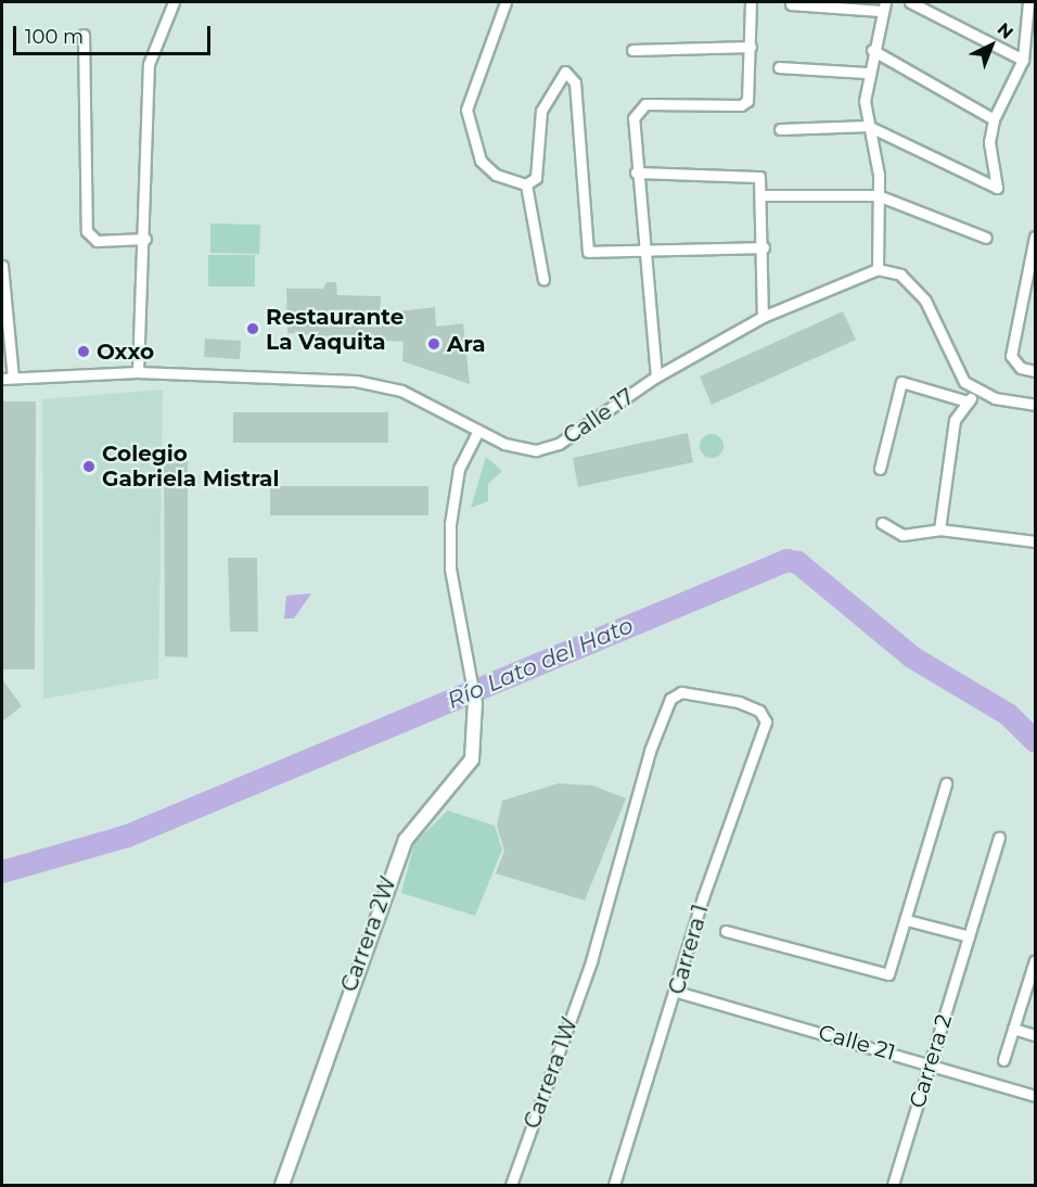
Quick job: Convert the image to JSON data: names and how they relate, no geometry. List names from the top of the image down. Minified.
{"streets":{"street":["Calle 17","Carrera 2W","Carrera 1","Calle 21","Carrera 2","Carrera 1W"]},"crossings":[["Carrera 1","Calle 21"],["Carrera 1","Carrera 1W"],["Calle 21","Carrera 2"]],"water":["Río Lato del Hato"],"places":["Restaurante La Vaquita","Ara","Oxxo","Colegio Gabriela Mistral"],"scale_bar":"100 m","north":"top right"}
